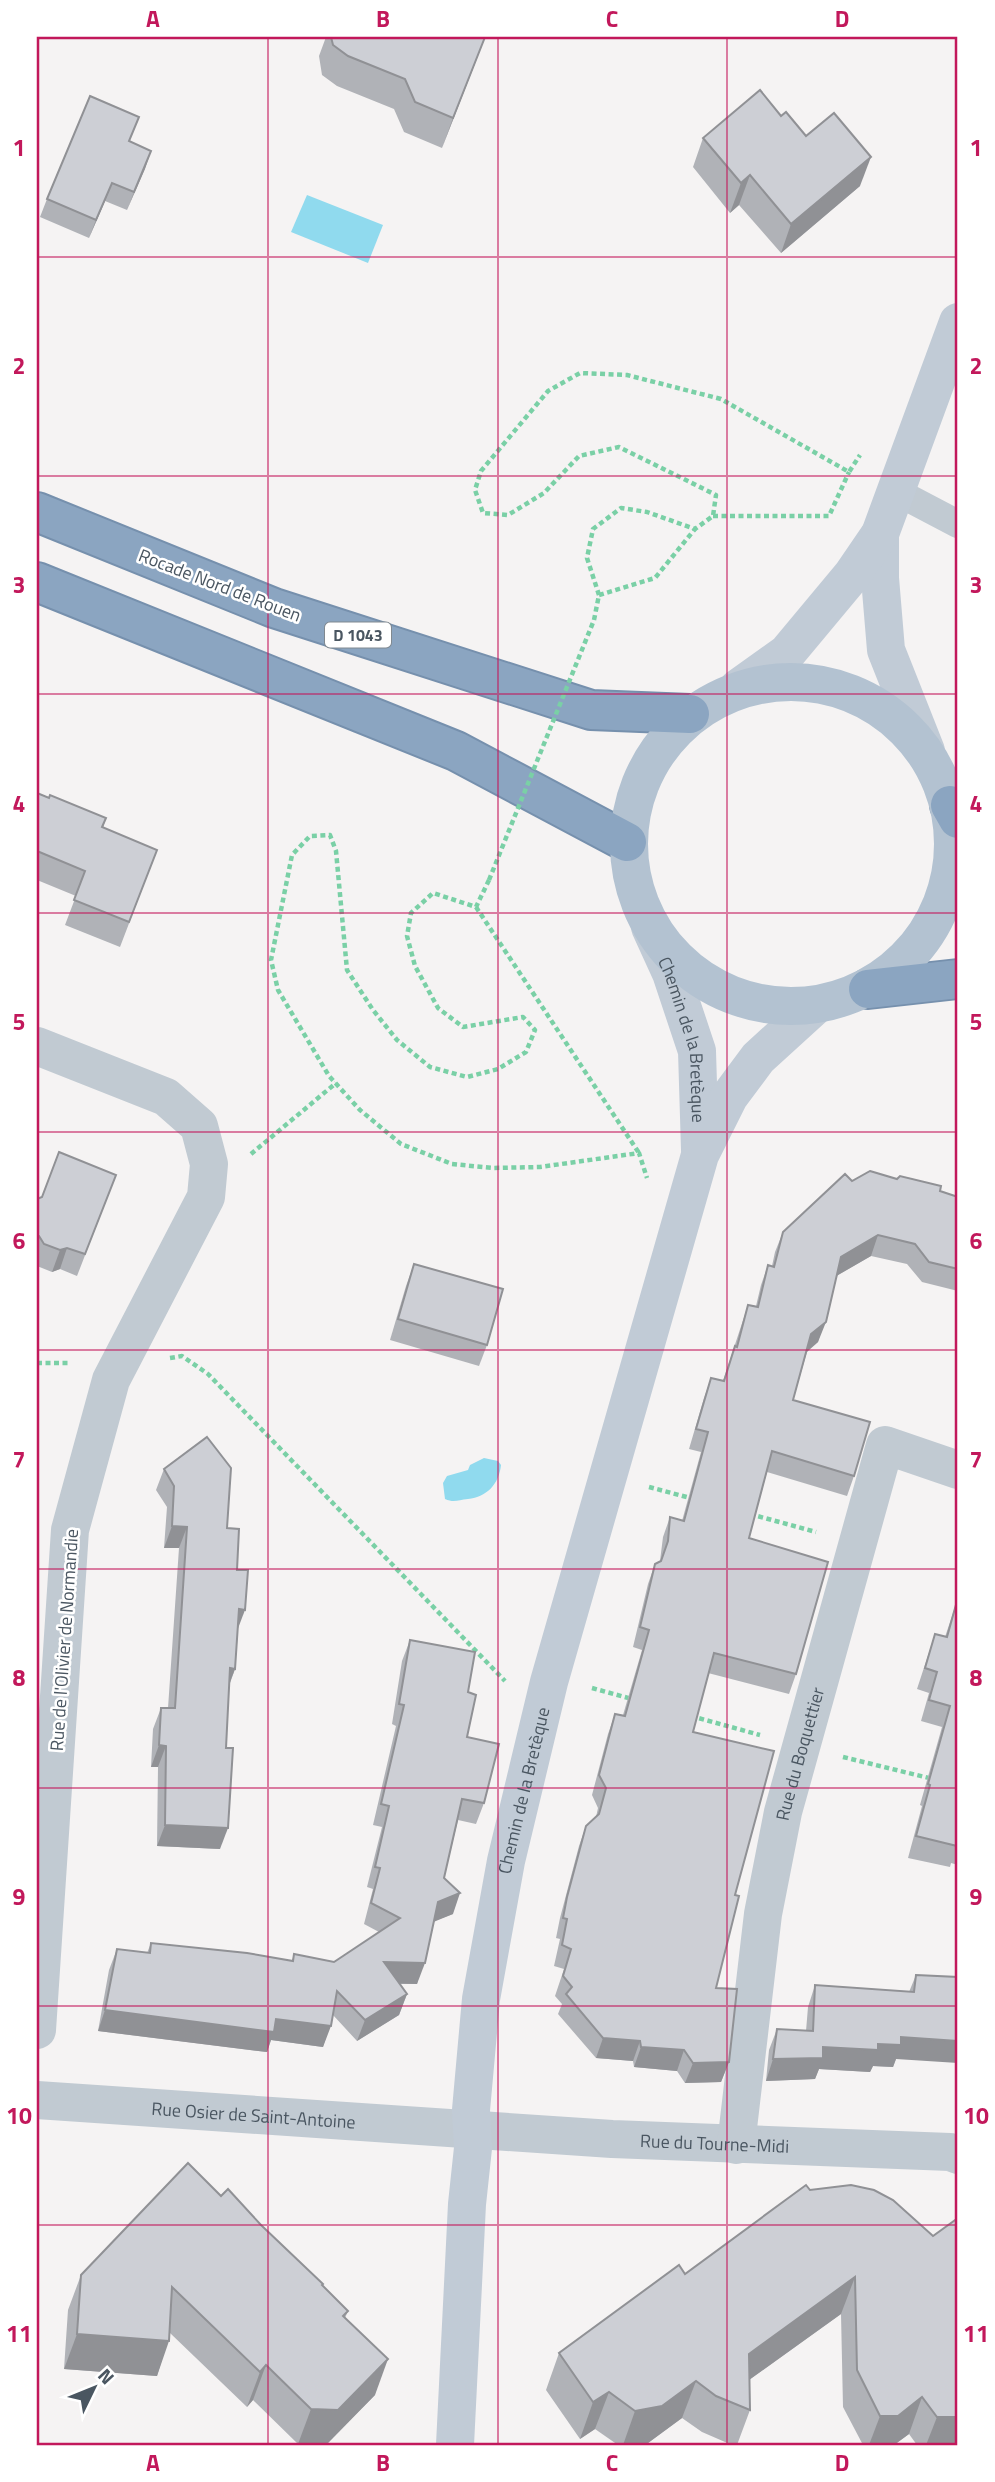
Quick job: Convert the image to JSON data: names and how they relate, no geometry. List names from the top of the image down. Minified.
{"streets":{"highway":["Rocade Nord de Rouen","D 1043"],"street":["Chemin de la Bretèque","Rue de l'Olivier de Normandie","Rue du Boquettier","Rue Osier de Saint-Antoine","Rue du Tourne-Midi"]},"crossings":[["Chemin de la Bretèque","Rue Osier de Saint-Antoine"],["Chemin de la Bretèque","Rue du Tourne-Midi"],["Rue du Boquettier","Rue du Tourne-Midi"],["Rue Osier de Saint-Antoine","Rue du Tourne-Midi"]],"north":"top right","grid":{"columns":["A","B","C","D"],"rows":["1","2","3","4","5","6","7","8","9","10","11"]}}
